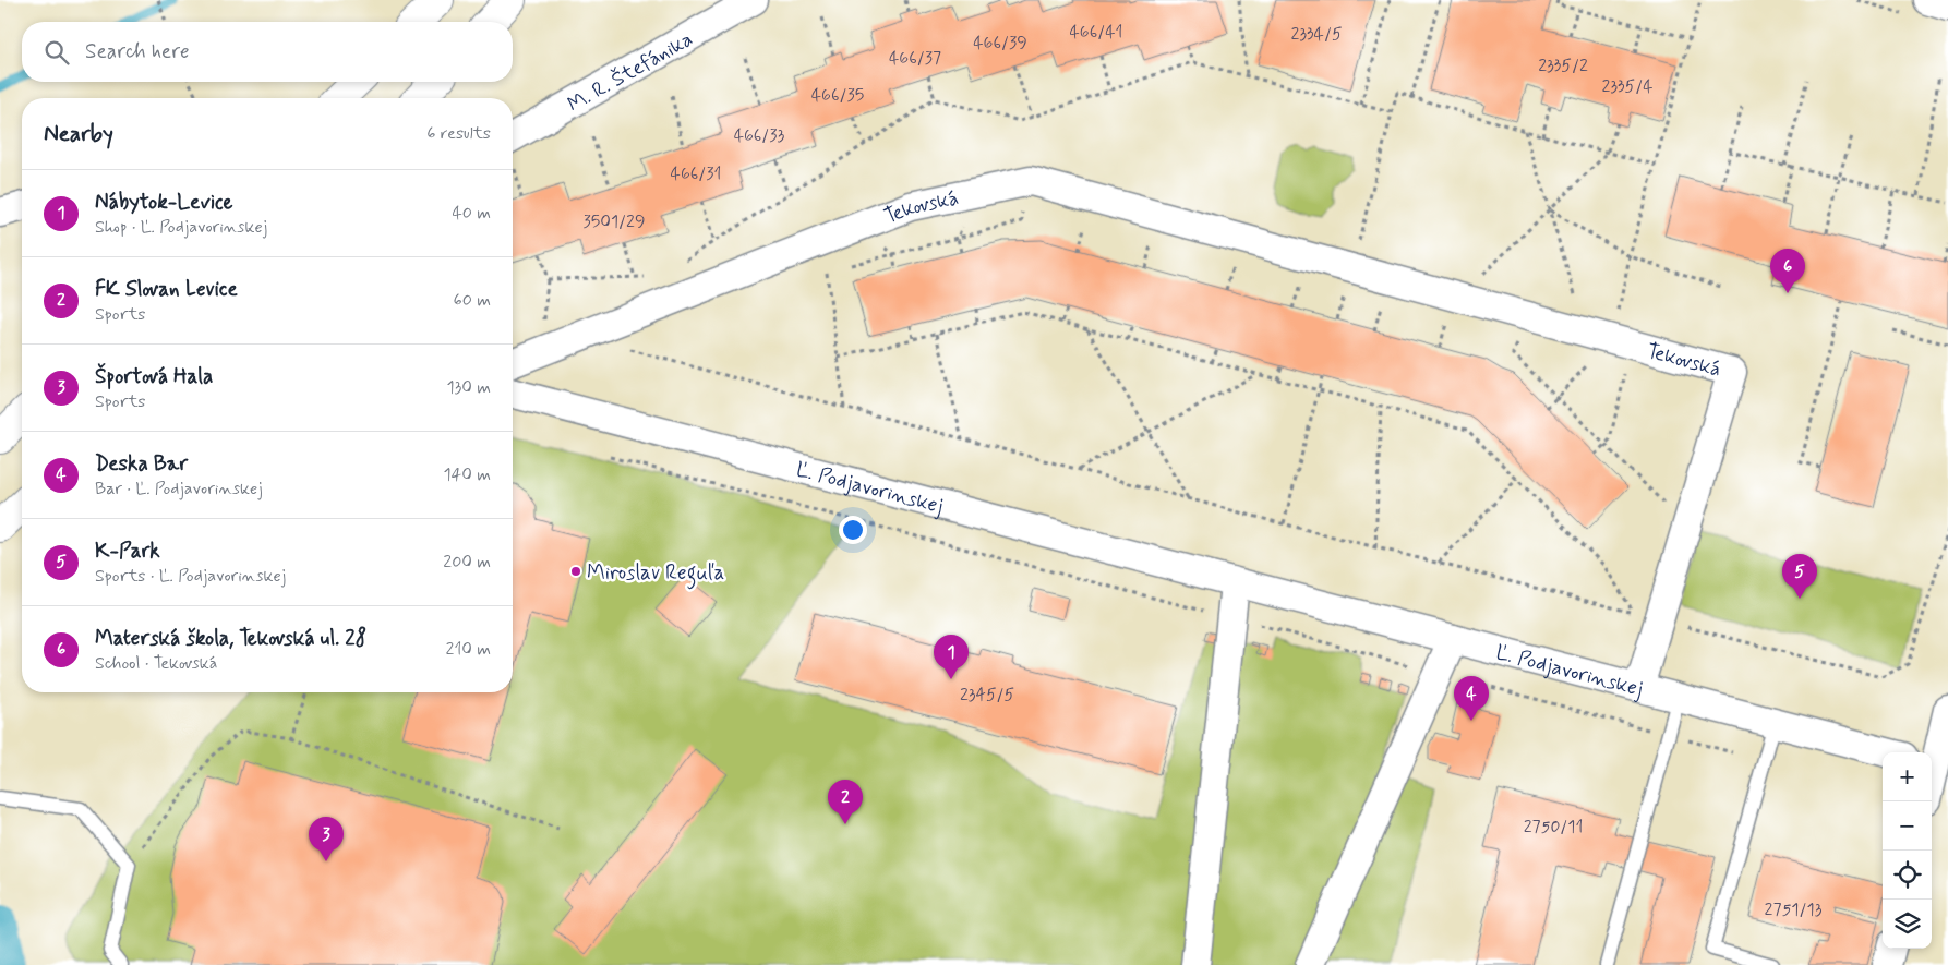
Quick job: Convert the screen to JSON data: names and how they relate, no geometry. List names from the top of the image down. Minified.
{"streets":{"street":["M. R. Štefánika","Tekovská","Ľ. Podjavorinskej"]},"crossings":[["Tekovská","Ľ. Podjavorinskej"]],"places":["Miroslav Reguľa"],"house_numbers":["466/41","2334/5","466/39","466/37","2335/2","2335/4","466/35","466/33","466/31","3501/29","2345/5","2750/11","2751/13"],"page":{"search":"Search here","heading":["Nearby","6 results"],"list":[{"mark":"1","name":"Nábytok-Levice","note":"Shop · Ľ. Podjavorinskej","value":"40 m"},{"mark":"2","name":"FK Slovan Levice","note":"Sports","value":"60 m"},{"mark":"3","name":"Športová Hala","note":"Sports","value":"130 m"},{"mark":"4","name":"Deska Bar","note":"Bar · Ľ. Podjavorinskej","value":"140 m"},{"mark":"5","name":"K-Park","note":"Sports · Ľ. Podjavorinskej","value":"200 m"},{"mark":"6","name":"Materská škola, Tekovská ul. 28","note":"School · Tekovská","value":"210 m"}],"pins":["6","5","1","4","2","3"],"map_buttons":["+","−"]}}
